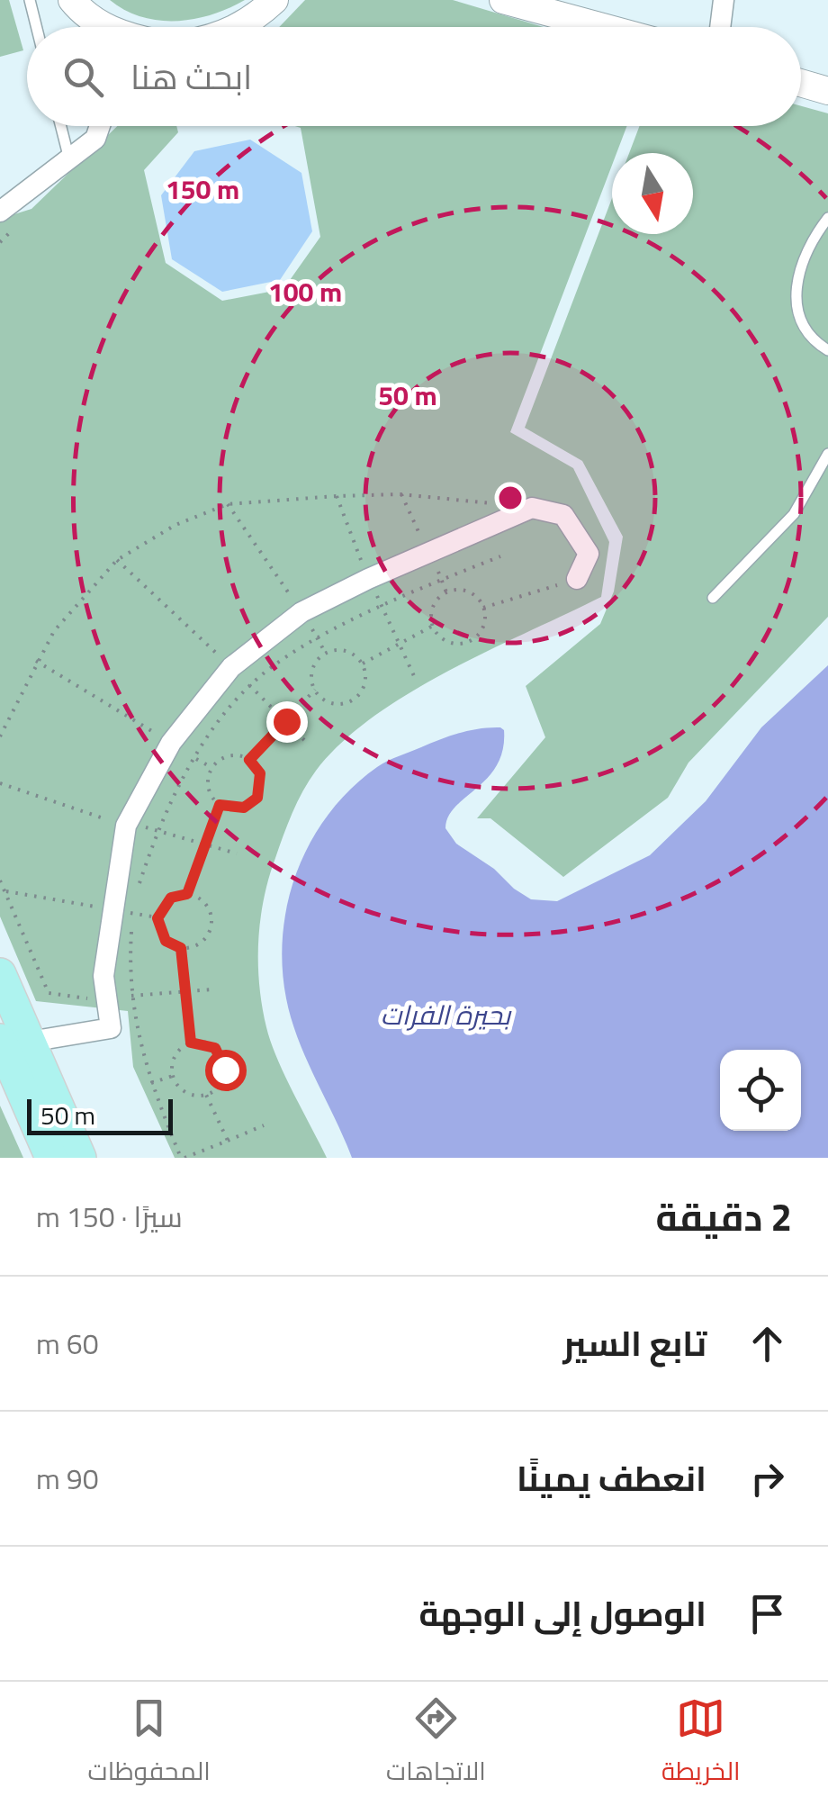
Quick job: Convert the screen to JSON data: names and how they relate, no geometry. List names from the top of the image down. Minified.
{"water":["بحيرة الفرات"],"scale_bar":"50 m","north":"bottom","page":{"search":"ابحث هنا","scale":"50 m","heading":["2 دقيقة","سيرًا · 150 m"],"list":[["تابع السير","60 m"],["انعطف يمينًا","90 m"],"الوصول إلى الوجهة"],"nav":["الخريطة","الاتجاهات","المحفوظات"]},"rings":["150 m","100 m","50 m"]}
